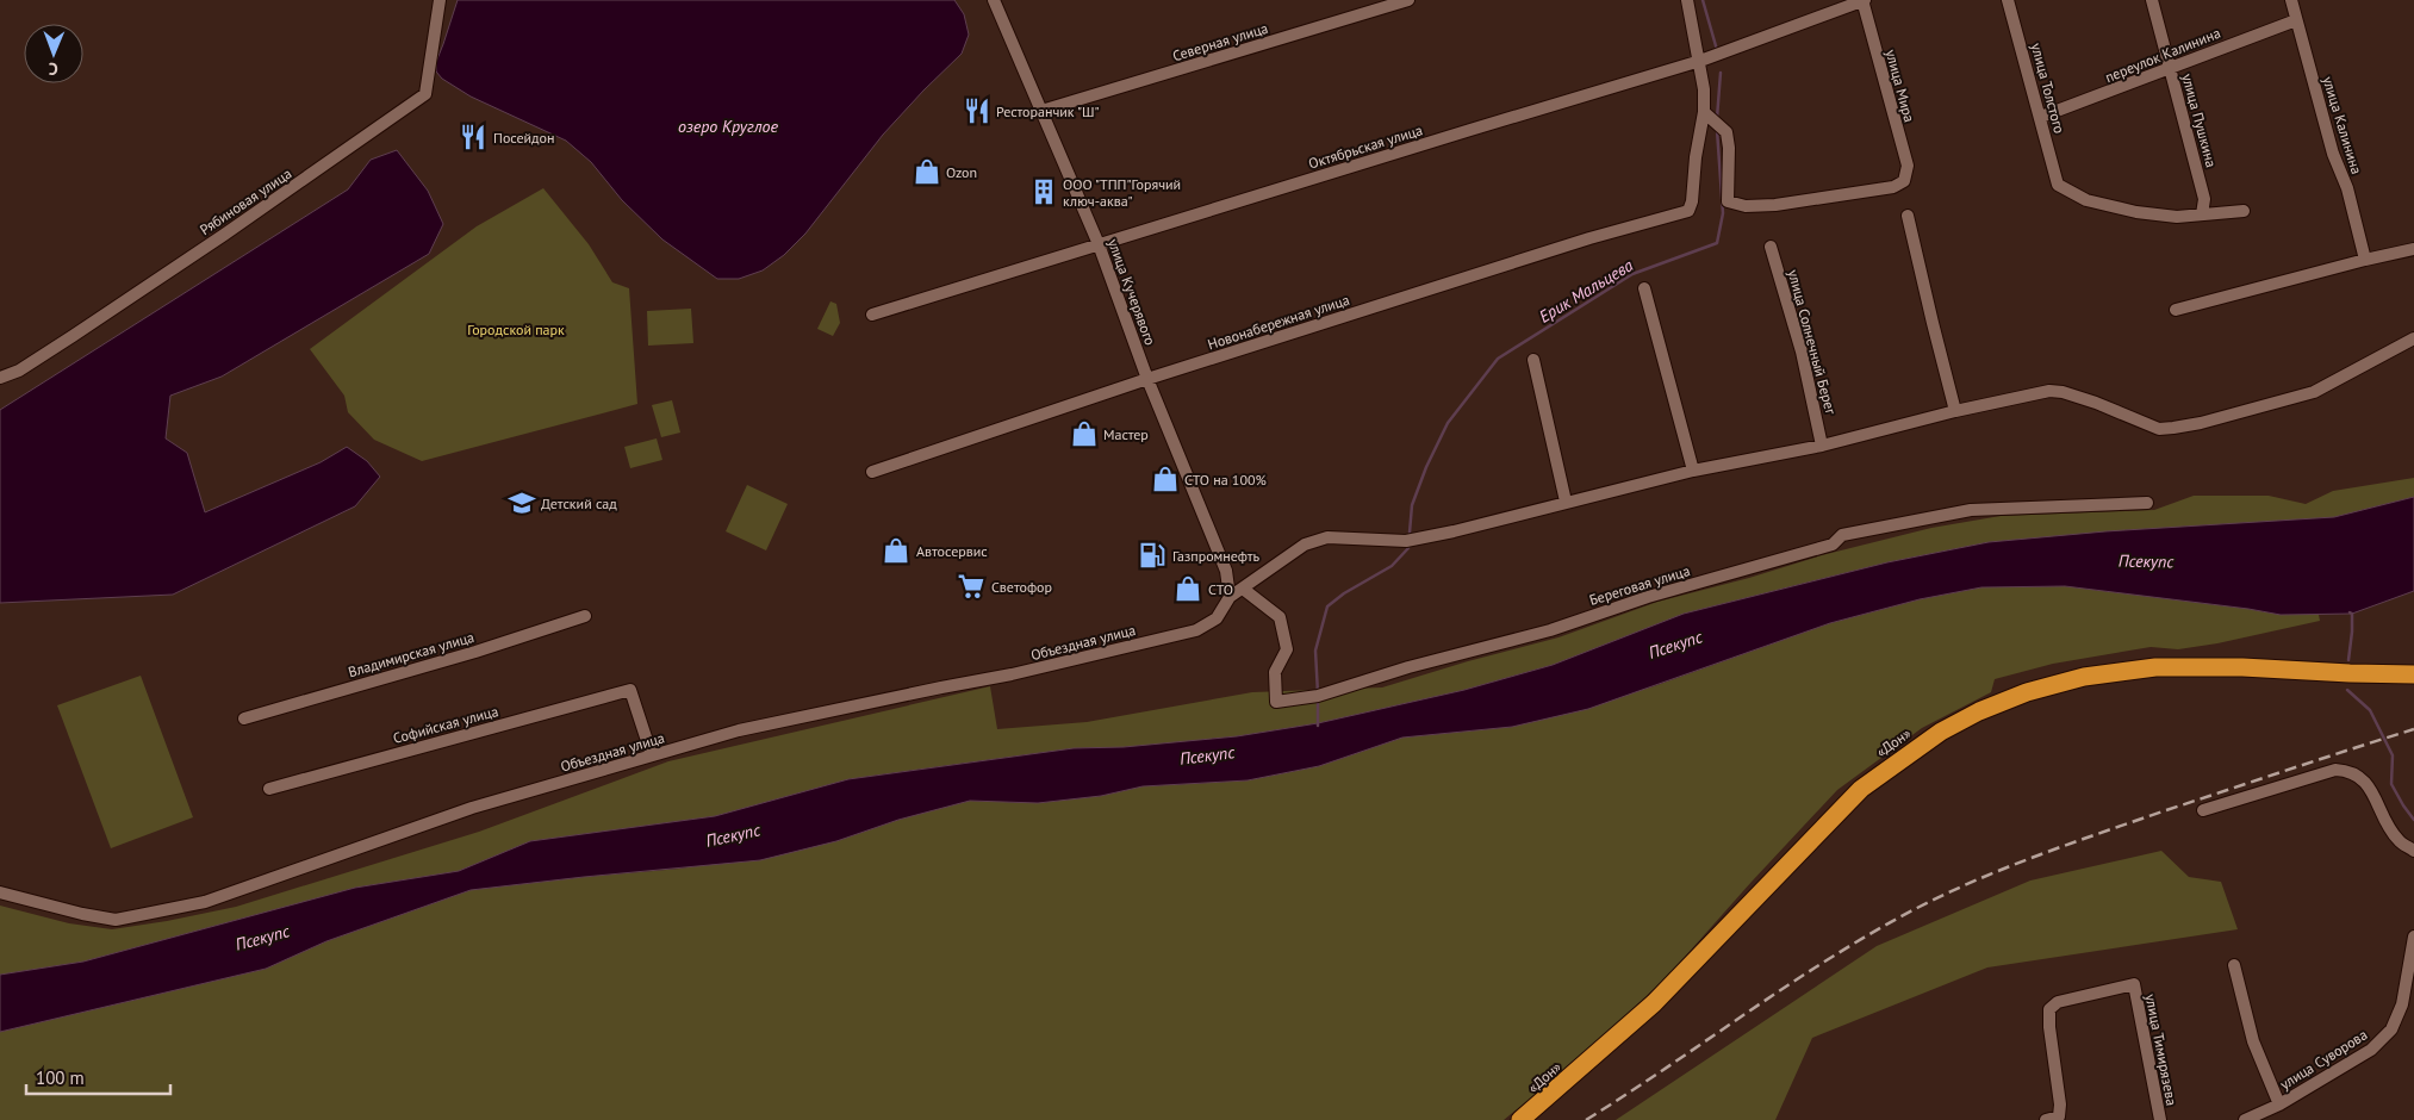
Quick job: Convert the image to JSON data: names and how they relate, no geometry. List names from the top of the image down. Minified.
{"streets":{"highway":["«Дон»"],"street":["Северная улица","переулок Калинина","улица Мира","улица Толстого","улица Пушкина","улица Калинина","Октябрьская улица","Рябиновая улица","улица Кучерявого","Новонабережная улица","улица Солнечный Берег","Береговая улица","Объездная улица","Владимирская улица","Софийская улица","улица Тимирязева","улица Суворова"]},"crossings":[["Северная улица","улица Кучерявого"],["переулок Калинина","улица Толстого"],["переулок Калинина","улица Пушкина"],["переулок Калинина","улица Калинина"],["улица Мира","Октябрьская улица"],["улица Мира","Новонабережная улица"],["улица Толстого","улица Пушкина"],["Октябрьская улица","улица Кучерявого"],["улица Кучерявого","Новонабережная улица"],["улица Кучерявого","Объездная улица"],["Объездная улица","Софийская улица"]],"water":["озеро Круглое","Ерик Мальцева","Псекупс"],"parks":["Городской парк"],"places":{"restaurant":["Ресторанчик \"Ш\"","Посейдон"],"shop":["Ozon","Мастер","СТО на 100%","Автосервис","СТО"],"building":["ООО \"ТПП\"Горячий ключ-аква\""],"school or university":["Детский сад"],"fuel station":["Газпромнефть"],"supermarket":["Светофор"]},"scale_bar":"100 m","north":"bottom"}
